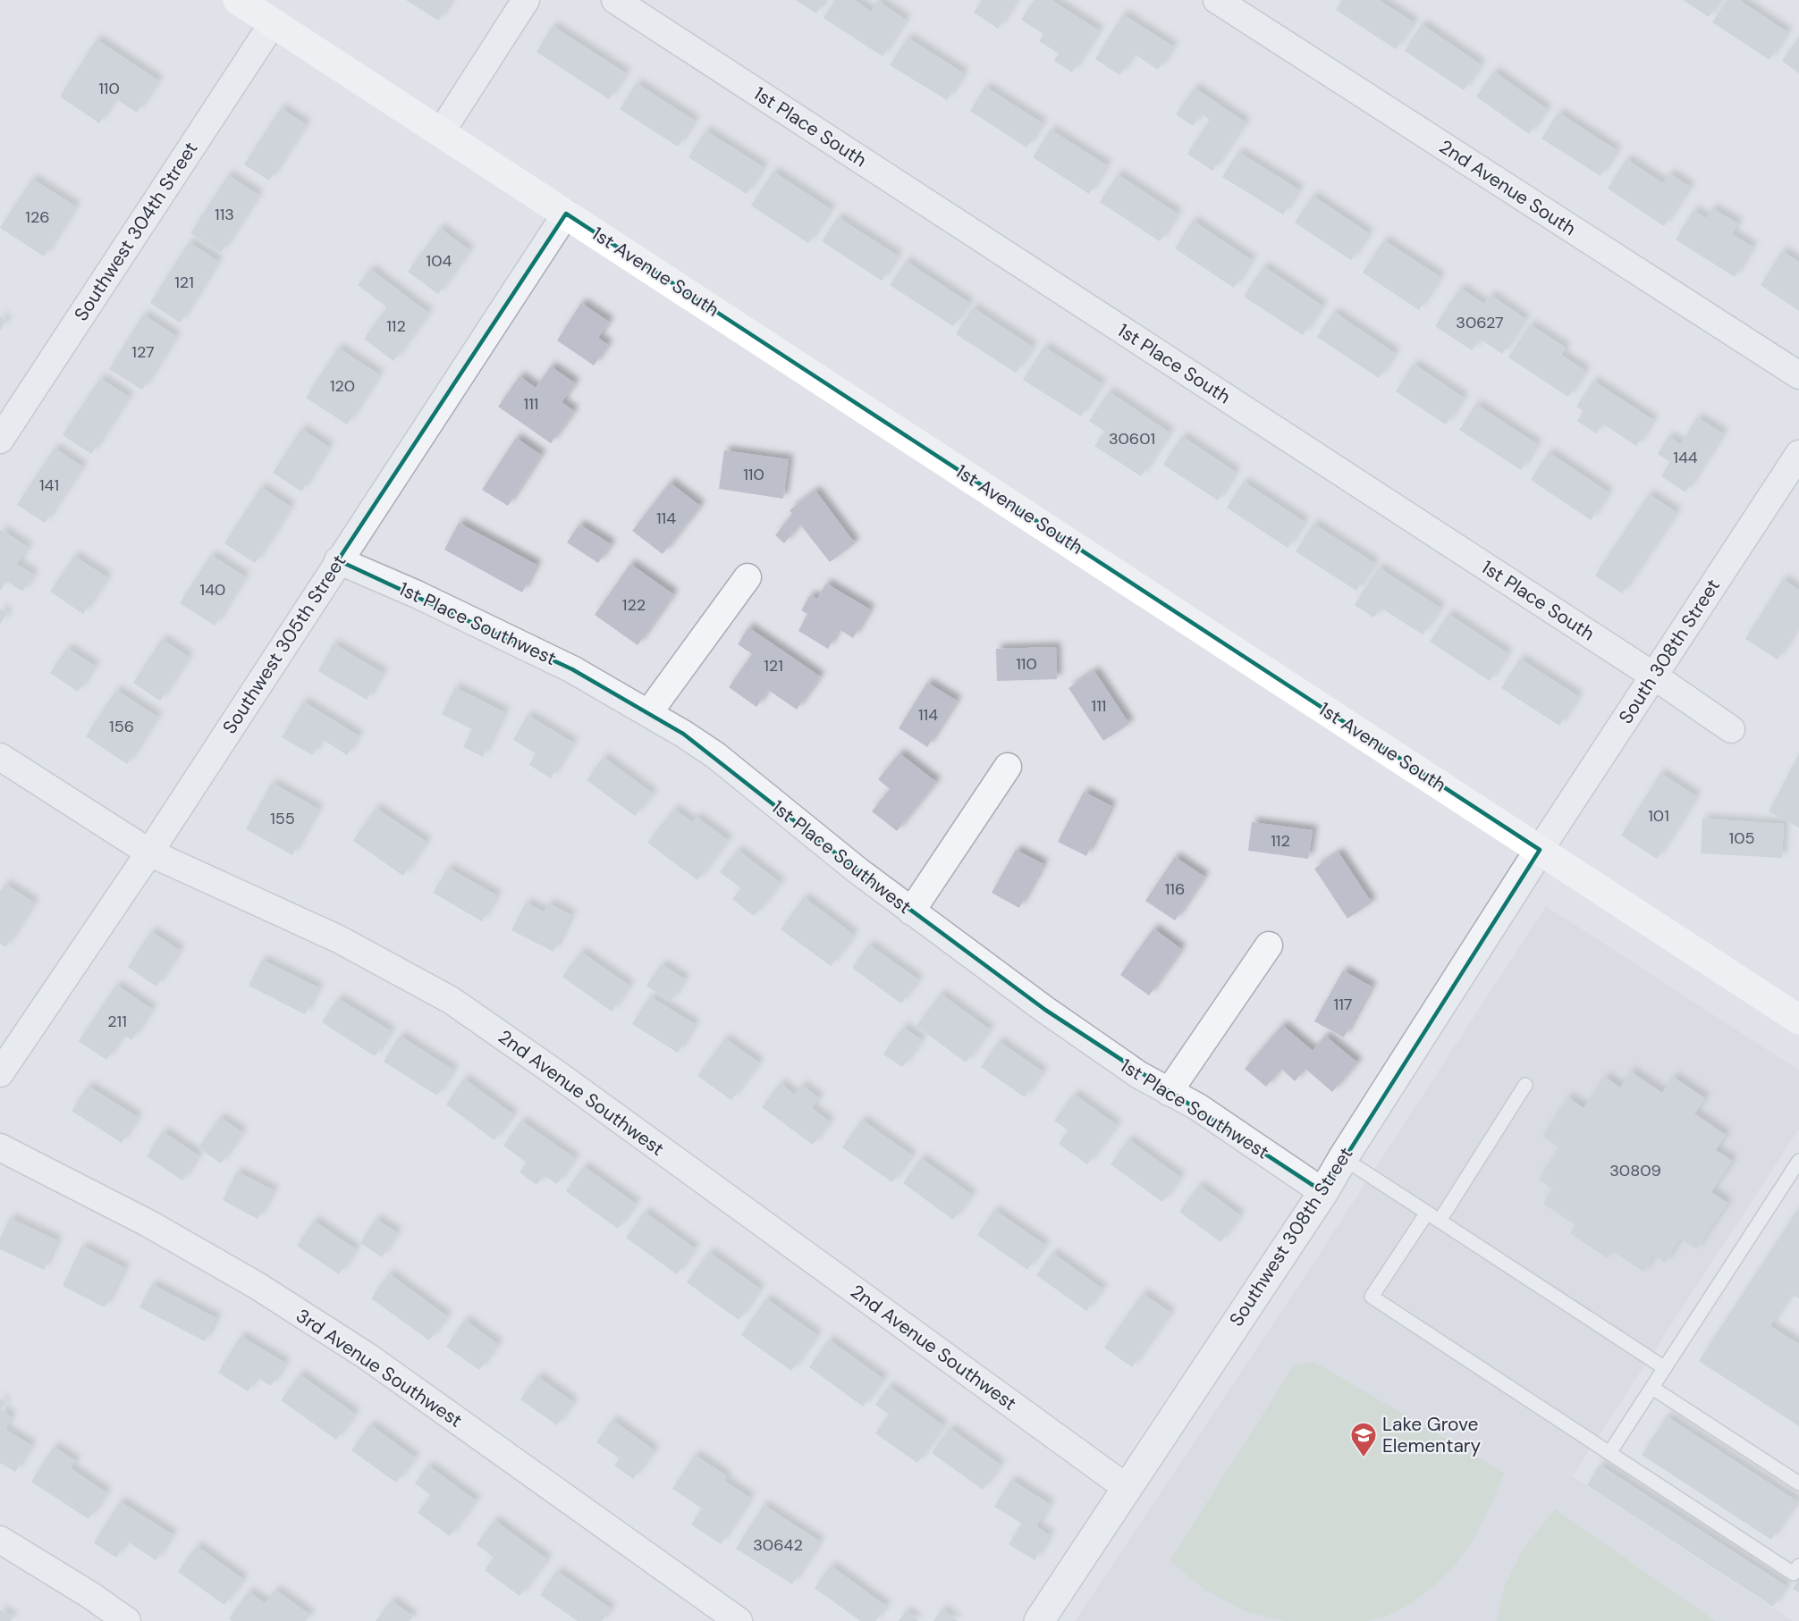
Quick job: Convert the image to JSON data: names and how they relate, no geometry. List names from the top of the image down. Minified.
{"streets":{"main road":["1st Avenue South"],"street":["1st Place South","2nd Avenue South","Southwest 304th Street","1st Place Southwest","Southwest 305th Street","South 308th Street","2nd Avenue Southwest","Southwest 308th Street","3rd Avenue Southwest"]},"crossings":[["1st Place South","South 308th Street"],["Southwest 304th Street","1st Avenue South"],["1st Avenue South","Southwest 305th Street"],["1st Avenue South","South 308th Street"],["1st Avenue South","Southwest 308th Street"],["1st Place Southwest","Southwest 305th Street"],["1st Place Southwest","Southwest 308th Street"],["Southwest 305th Street","2nd Avenue Southwest"],["South 308th Street","Southwest 308th Street"],["2nd Avenue Southwest","Southwest 308th Street"]],"places":{"school or university":["Lake Grove Elementary"]},"house_numbers":["110","113","126","104","121","30627","112","127","120","111","30601","144","110","141","114","140","122","110","121","111","114","156","101","155","105","112","116","117","211","30809","30642"]}
